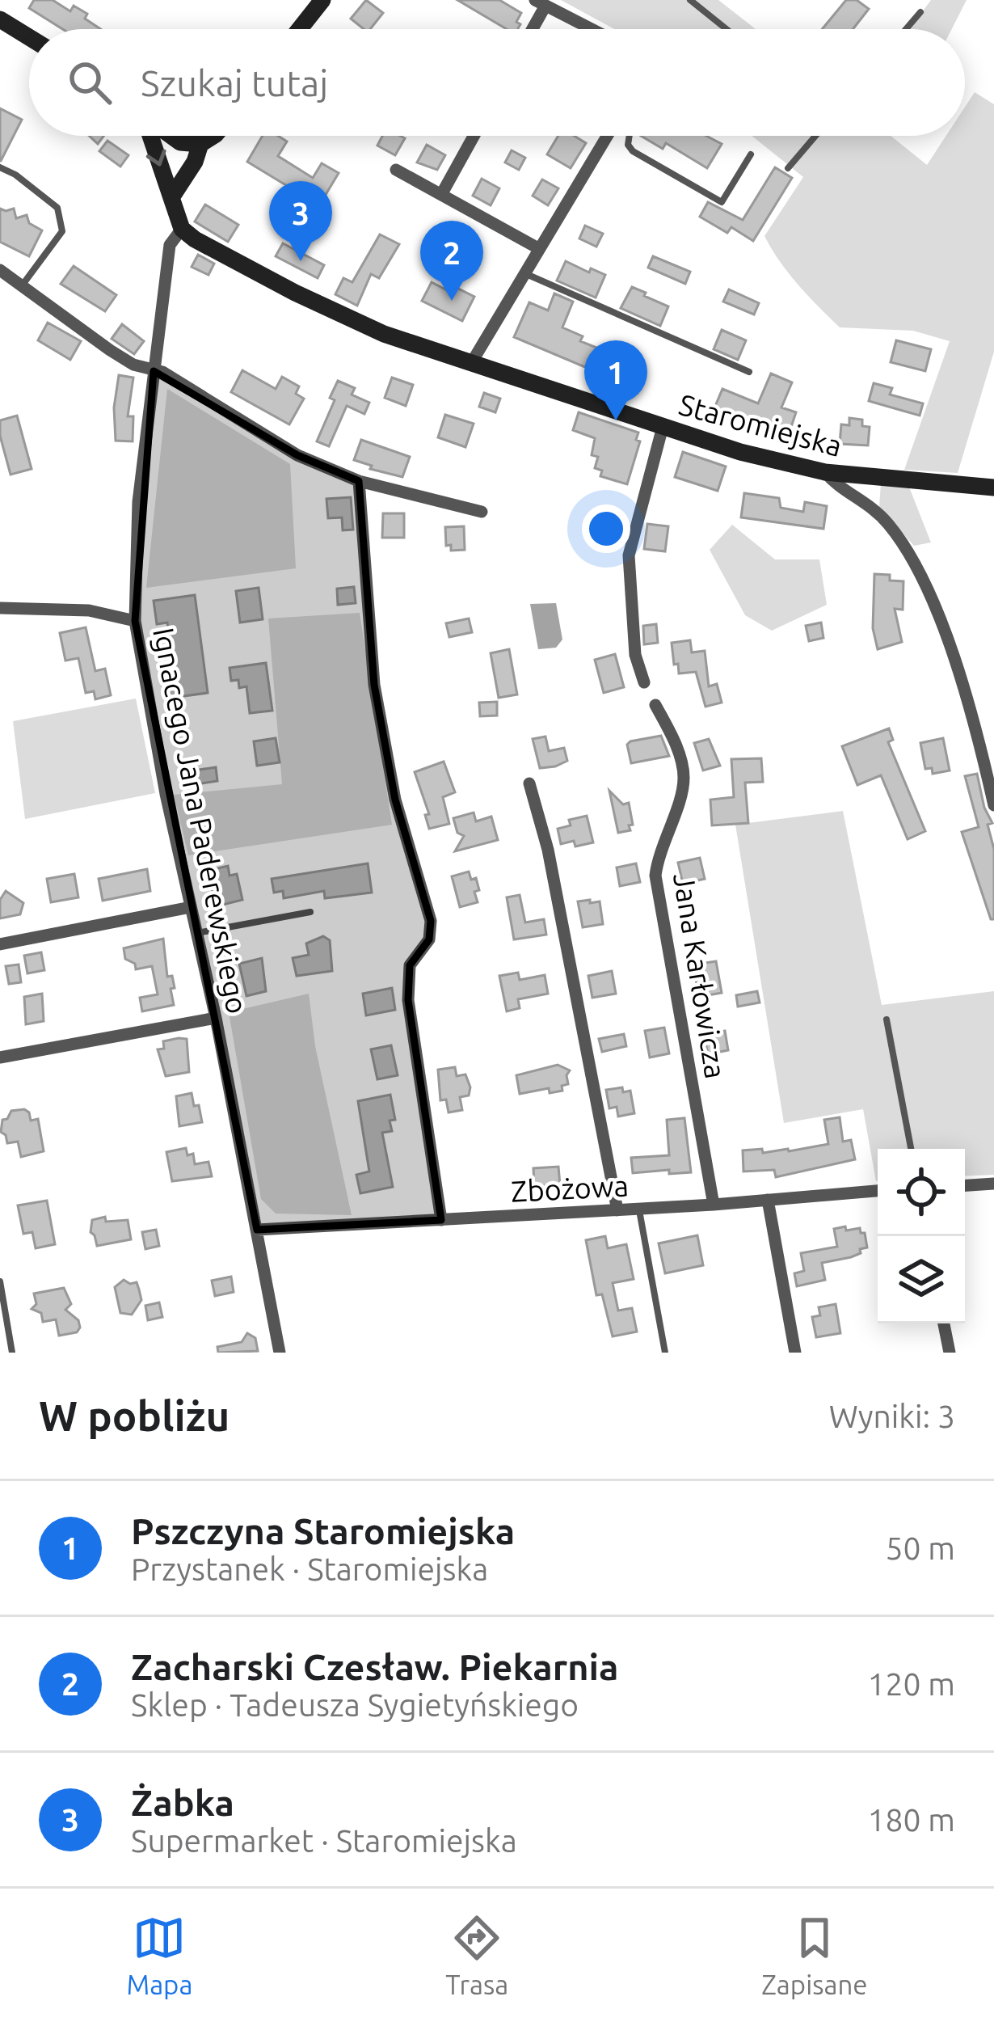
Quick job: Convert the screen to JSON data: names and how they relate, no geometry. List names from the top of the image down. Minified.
{"streets":{"street":["Staromiejska","Ignacego Jana Paderewskiego","Jana Karłowicza","Zbożowa"]},"crossings":[["Staromiejska","Ignacego Jana Paderewskiego"],["Ignacego Jana Paderewskiego","Zbożowa"],["Jana Karłowicza","Zbożowa"]],"page":{"search":"Szukaj tutaj","pins":["3","2","1"],"heading":["W pobliżu","Wyniki: 3"],"list":[{"mark":"1","name":"Pszczyna Staromiejska","note":"Przystanek · Staromiejska","value":"50 m"},{"mark":"2","name":"Zacharski Czesław. Piekarnia","note":"Sklep · Tadeusza Sygietyńskiego","value":"120 m"},{"mark":"3","name":"Żabka","note":"Supermarket · Staromiejska","value":"180 m"}],"nav":["Mapa","Trasa","Zapisane"]}}
